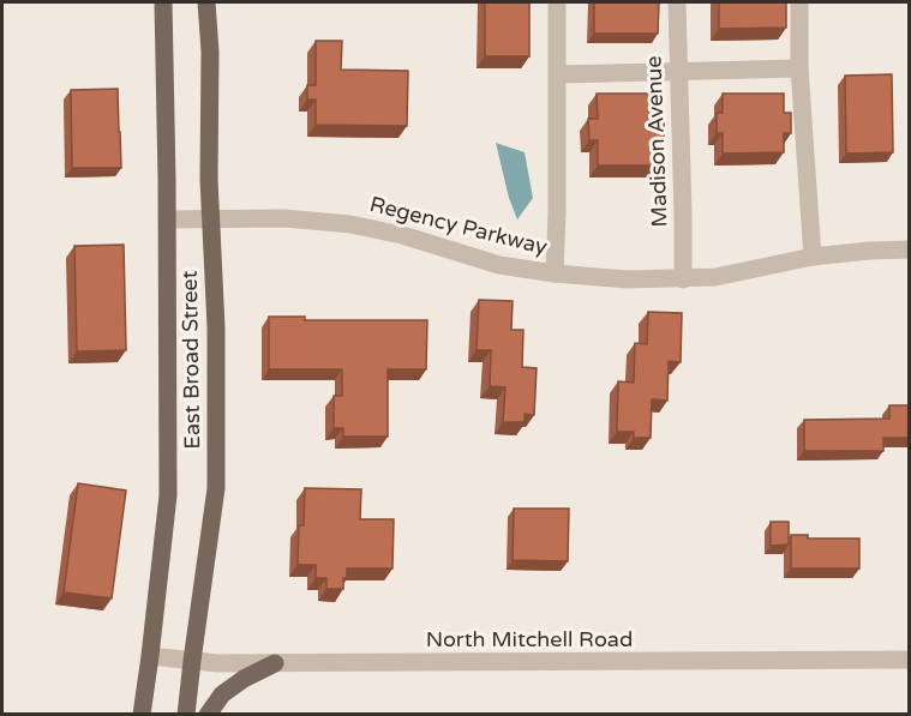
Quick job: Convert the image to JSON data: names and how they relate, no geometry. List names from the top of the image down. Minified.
{"streets":{"main road":["East Broad Street"],"street":["Madison Avenue","Regency Parkway","North Mitchell Road"]},"crossings":[["Madison Avenue","Regency Parkway"],["Regency Parkway","East Broad Street"],["East Broad Street","North Mitchell Road"]]}
